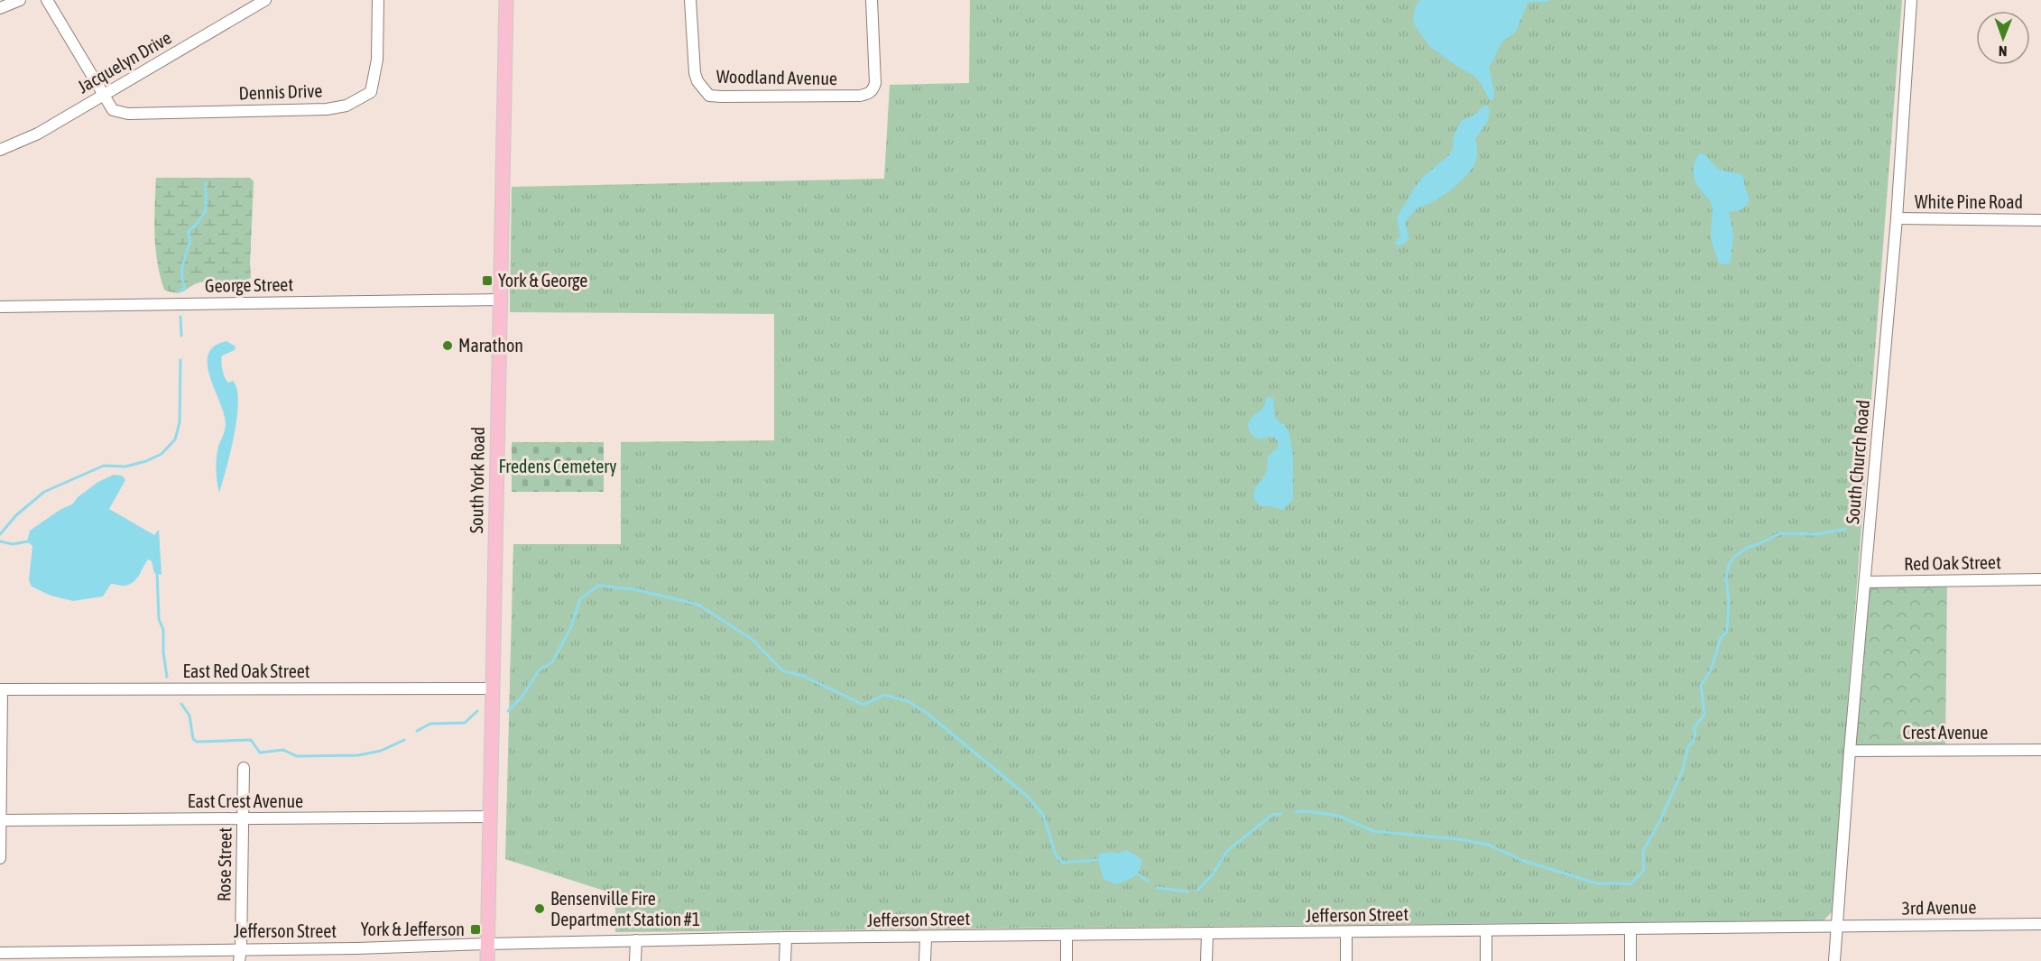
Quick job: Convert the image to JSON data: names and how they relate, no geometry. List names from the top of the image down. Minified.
{"streets":{"main road":["South York Road"],"street":["Jacquelyn Drive","Woodland Avenue","Dennis Drive","White Pine Road","George Street","South Church Road","Red Oak Street","East Red Oak Street","Crest Avenue","East Crest Avenue","Rose Street","3rd Avenue","Jefferson Street"]},"crossings":[["Jacquelyn Drive","Dennis Drive"],["White Pine Road","South Church Road"],["George Street","South York Road"],["South Church Road","Red Oak Street"],["South Church Road","Crest Avenue"],["South Church Road","3rd Avenue"],["South Church Road","Jefferson Street"],["South York Road","East Red Oak Street"],["South York Road","East Crest Avenue"],["South York Road","Jefferson Street"],["East Crest Avenue","Rose Street"],["Rose Street","Jefferson Street"],["3rd Avenue","Jefferson Street"]],"parks":["Fredens Cemetery"],"places":{"transit":["York & George","York & Jefferson"],"other":["Marathon","Bensenville Fire Department Station #1"]},"north":"bottom"}
